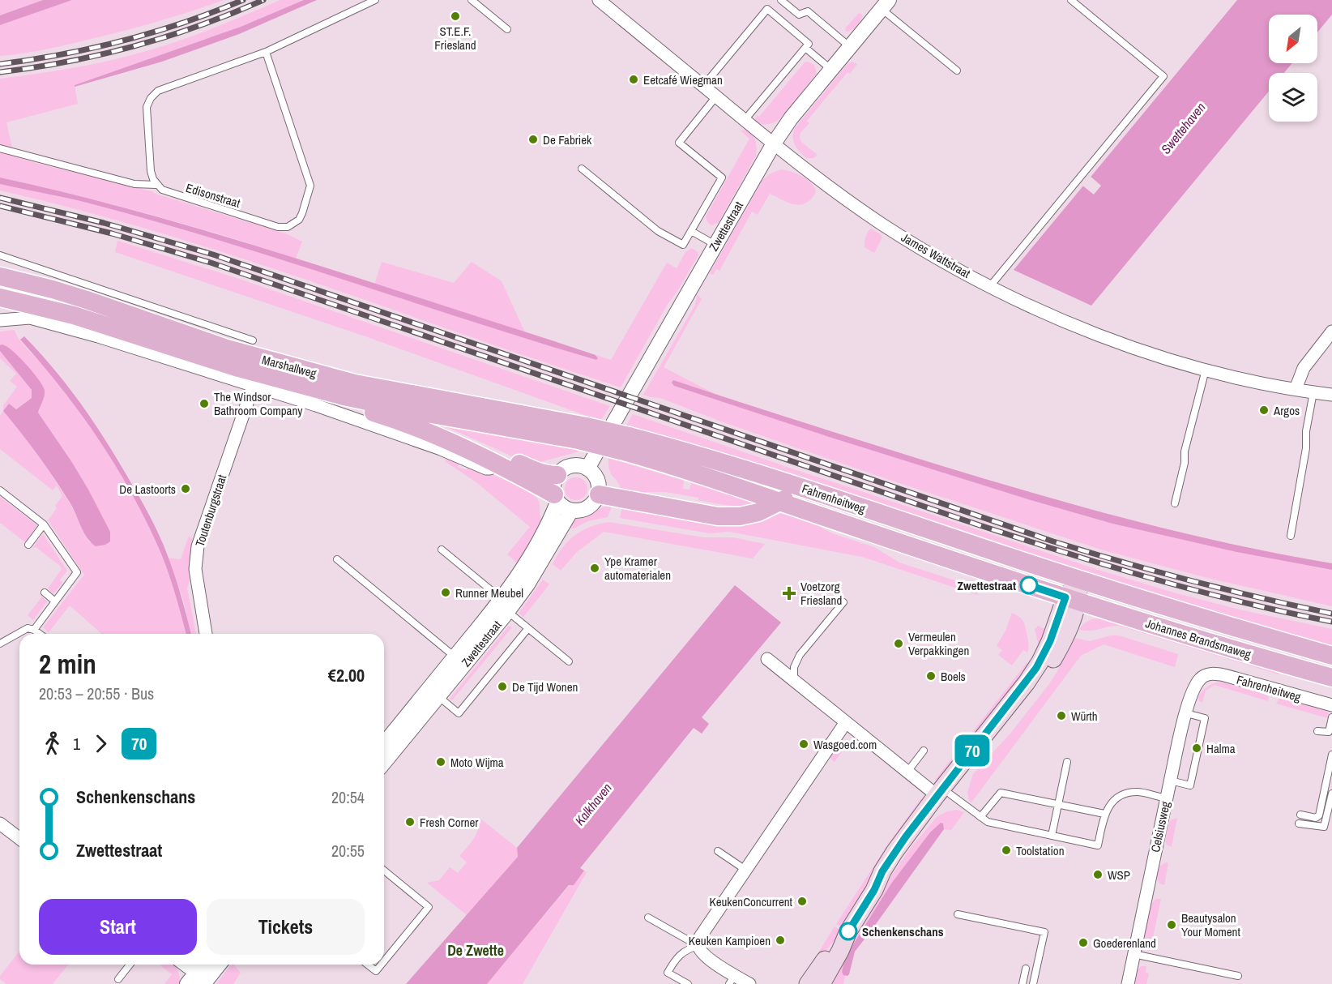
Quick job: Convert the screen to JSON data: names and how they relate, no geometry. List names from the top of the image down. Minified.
{"streets":{"main road":["Marshallweg","Fahrenheitweg","Johannes Brandsmaweg"],"street":["Zwettestraat","James Wattstraat","Toutenburgstraat","Celsiusweg"],"lane":["Edisonstraat"]},"crossings":[["Zwettestraat","James Wattstraat"],["Marshallweg","Fahrenheitweg"],["Fahrenheitweg","Johannes Brandsmaweg"],["Fahrenheitweg","Celsiusweg"]],"districts":["De Zwette"],"water":["Swettehaven","Kalkhaven"],"places":{"other":["ST.E.F. Friesland","Eetcafé Wiegman","De Fabriek","The Windsor Bathroom Company","Argos","De Lastoorts","Ype Kramer automaterialen","Zwettestraat","Runner Meubel","Vermeulen Verpakkingen","Boels","De Tijd Wonen","Würth","Wasgoed.com","Halma","Moto Wijma","Fresh Corner","Toolstation","WSP","KeukenConcurrent","Beautysalon Your Moment","Schenkenschans","Keuken Kampioen","Goederenland"],"health":["Voetzorg Friesland"]},"lines":["bus line 70"],"north":"bottom left","page":{"on_map":"70","heading":["2 min","20:53 – 20:55 · Bus","€2.00"],"legs":["1","70"],"list":[{"name":"Schenkenschans","value":"20:54"},{"name":"Zwettestraat","value":"20:55"}],"buttons":["Start","Tickets"]}}
